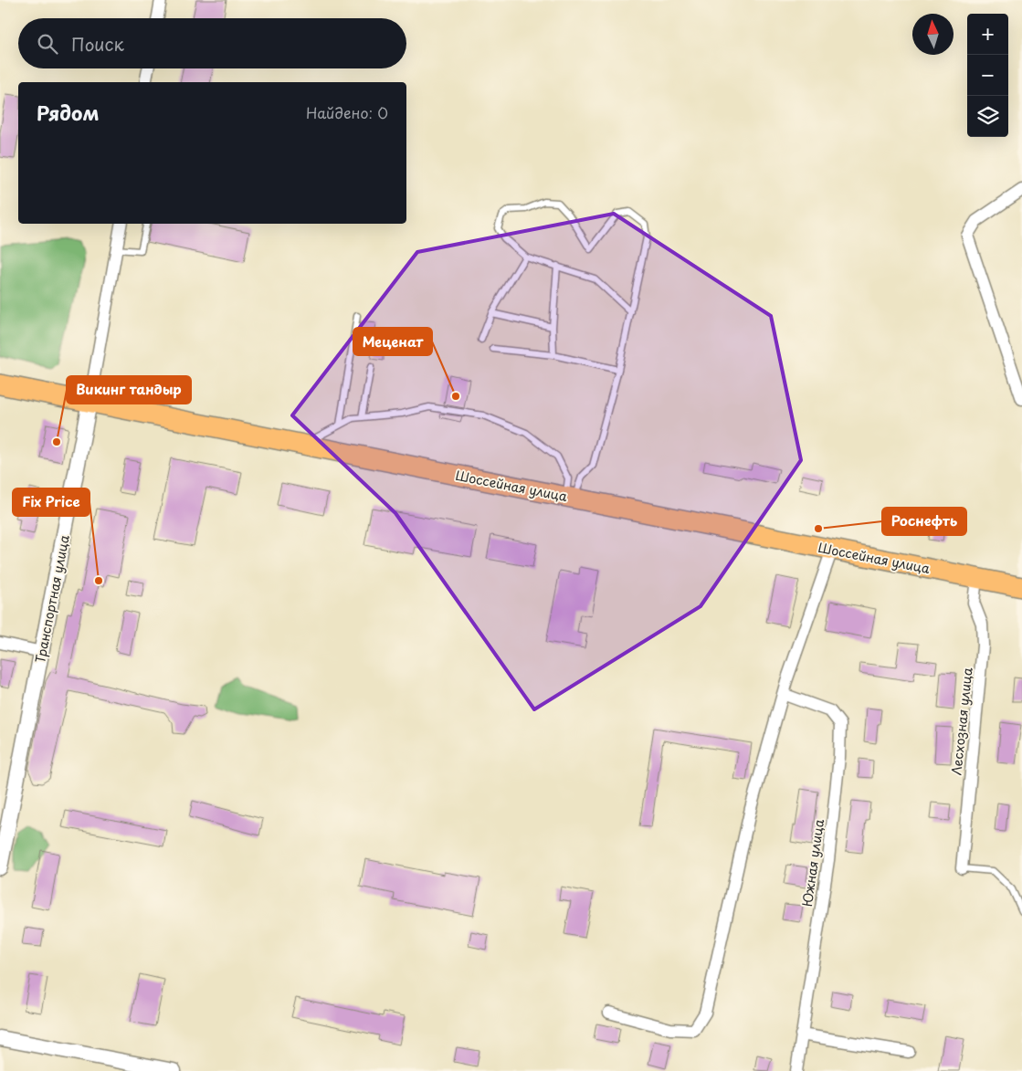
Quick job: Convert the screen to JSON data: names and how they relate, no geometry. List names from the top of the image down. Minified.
{"streets":{"highway":["Шоссейная улица"],"street":["Транспортная улица","Лесхозная улица","Южная улица"]},"crossings":[["Шоссейная улица","Транспортная улица"],["Шоссейная улица","Лесхозная улица"]],"places":["Меценат","Викинг тандыр","Роснефть","Fix Price"],"north":"top","page":{"map_buttons":["+","−"],"search":"Поиск","heading":["Рядом","Найдено: 0"]}}
